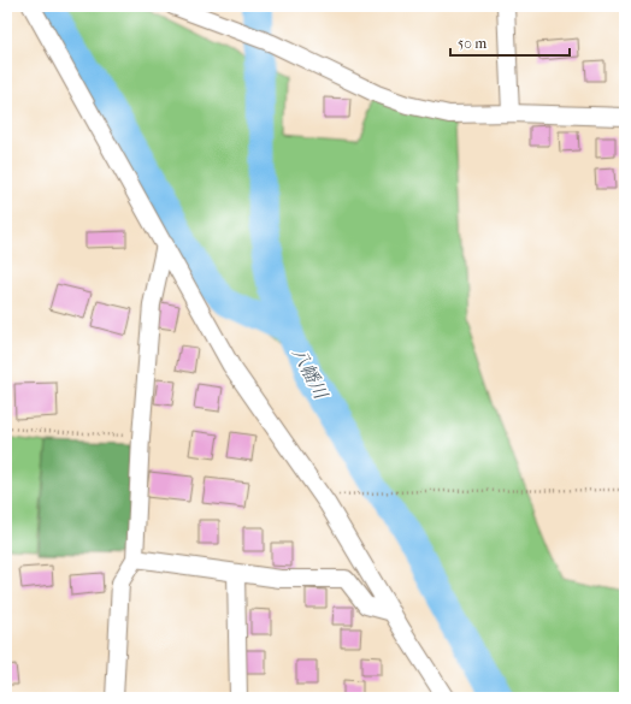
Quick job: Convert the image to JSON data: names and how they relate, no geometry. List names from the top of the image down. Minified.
{"water":["八幡川"],"scale_bar":"50 m"}
